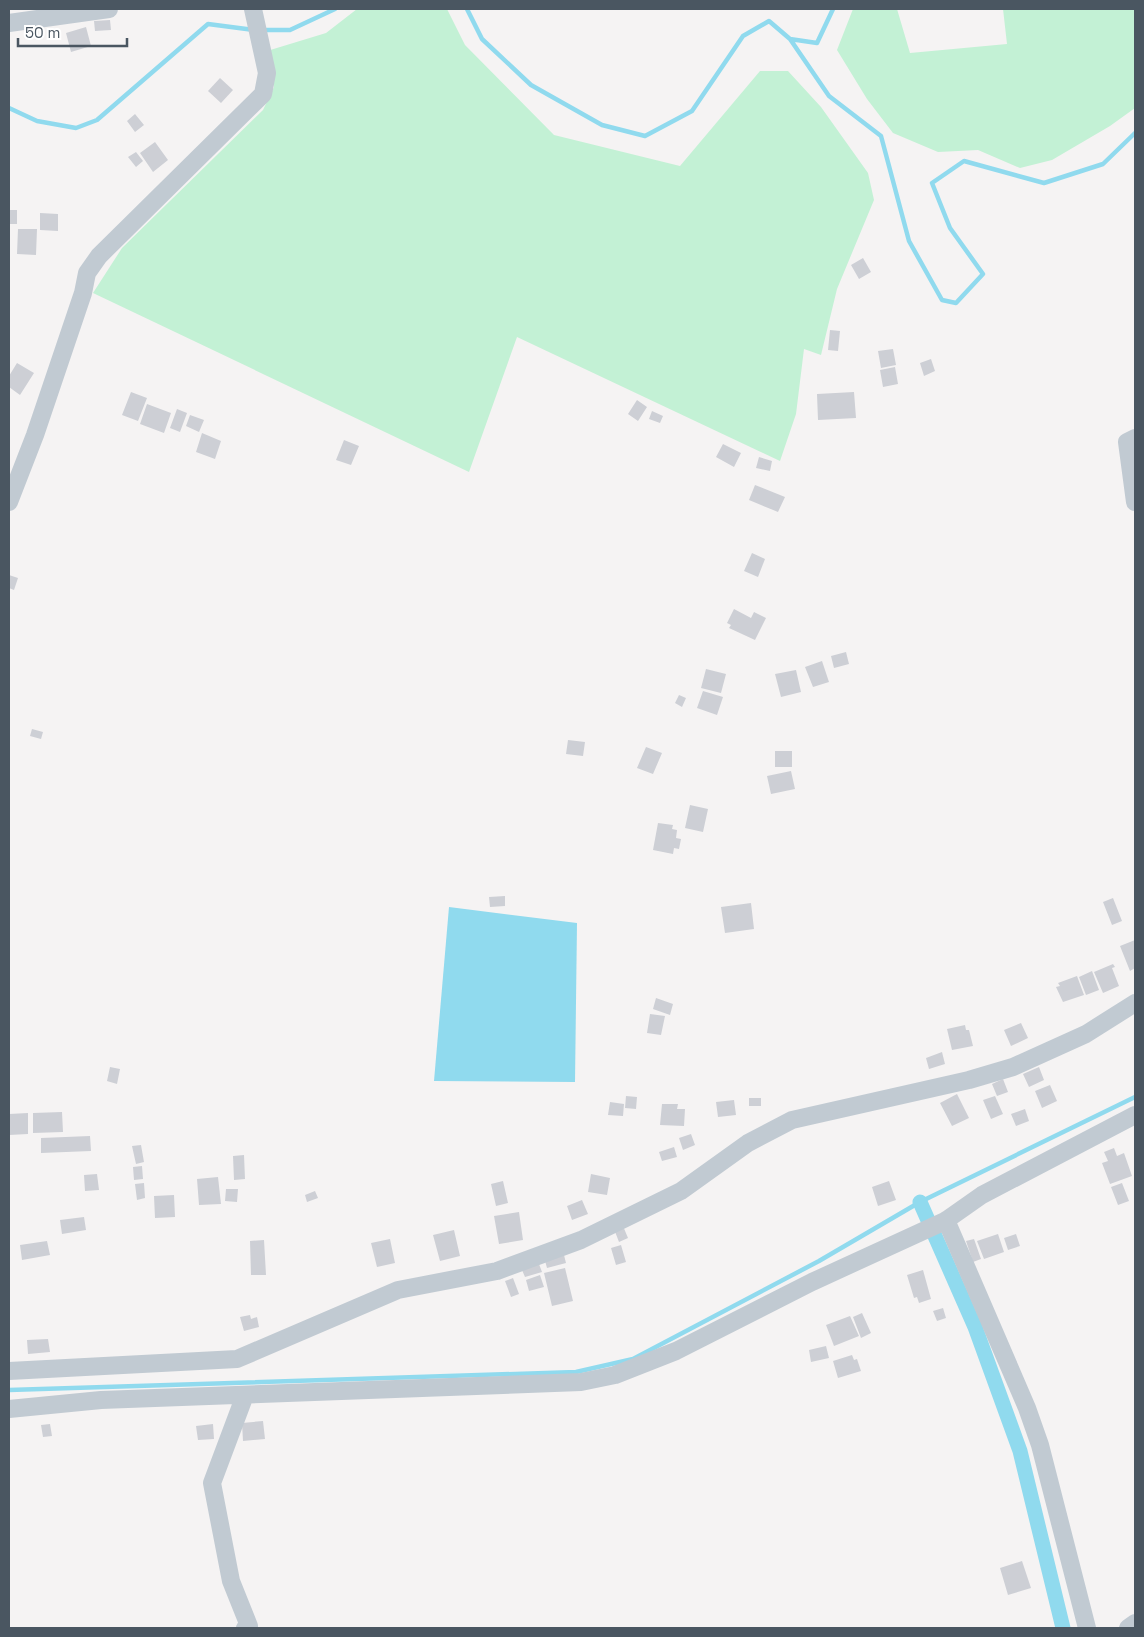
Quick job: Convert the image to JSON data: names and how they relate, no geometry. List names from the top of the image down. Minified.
{"scale_bar":"50 m"}
